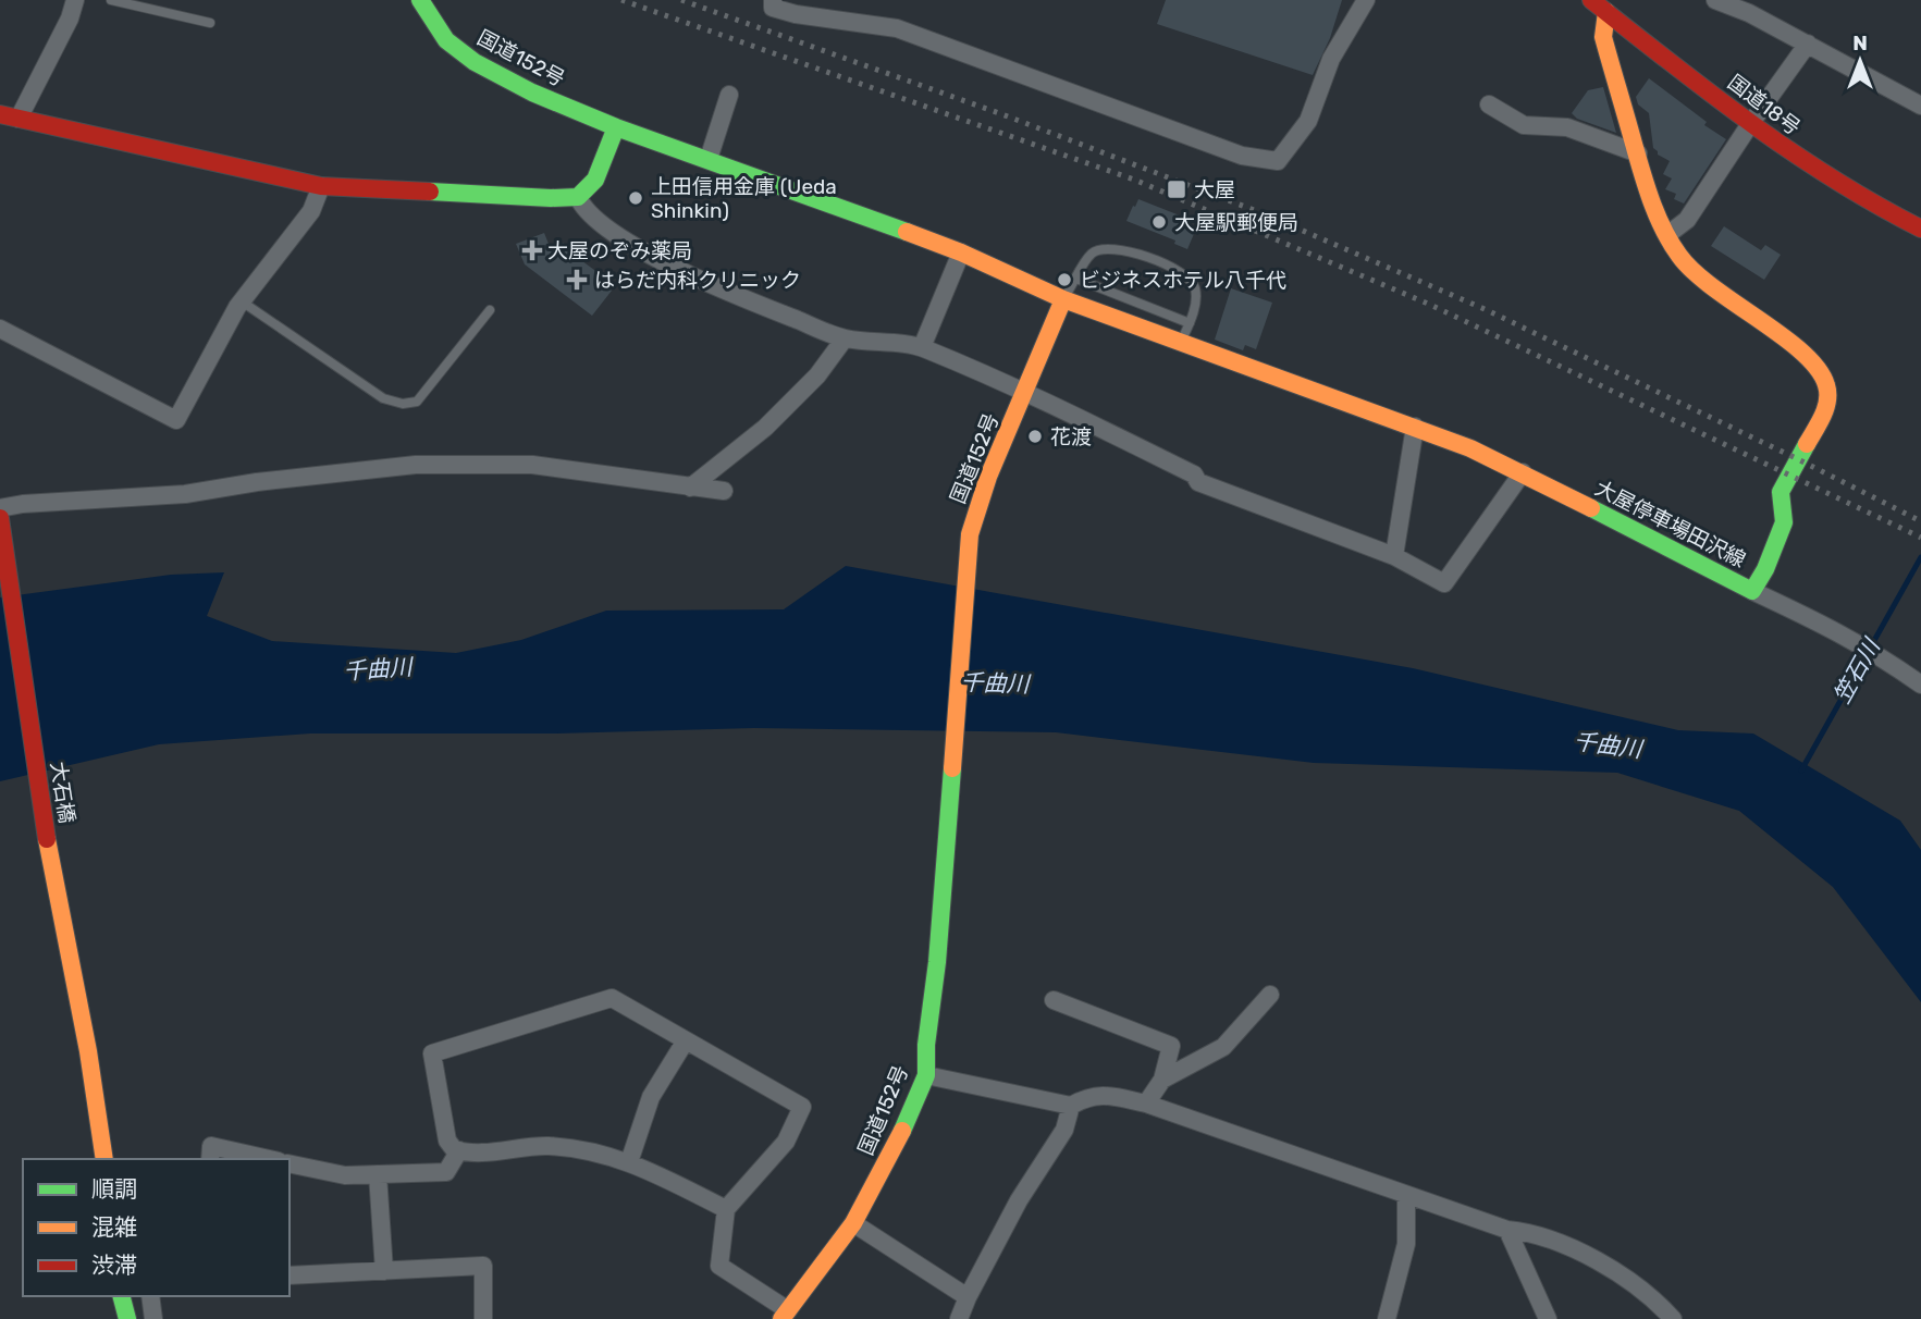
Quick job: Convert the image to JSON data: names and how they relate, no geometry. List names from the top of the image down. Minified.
{"streets":{"main road":["国道152号","国道18号","大屋停車場田沢線","大石橋"]},"crossings":[["国道152号","大屋停車場田沢線"],["国道18号","大屋停車場田沢線"]],"water":["千曲川","笠石川"],"places":{"transit":["大屋"],"other":["上田信用金庫 (Ueda Shinkin)","大屋駅郵便局","ビジネスホテル八千代","花渡"],"health":["大屋のぞみ薬局","はらだ内科クリニック"]},"legend":["順調","混雑","渋滞"],"north":"top"}
